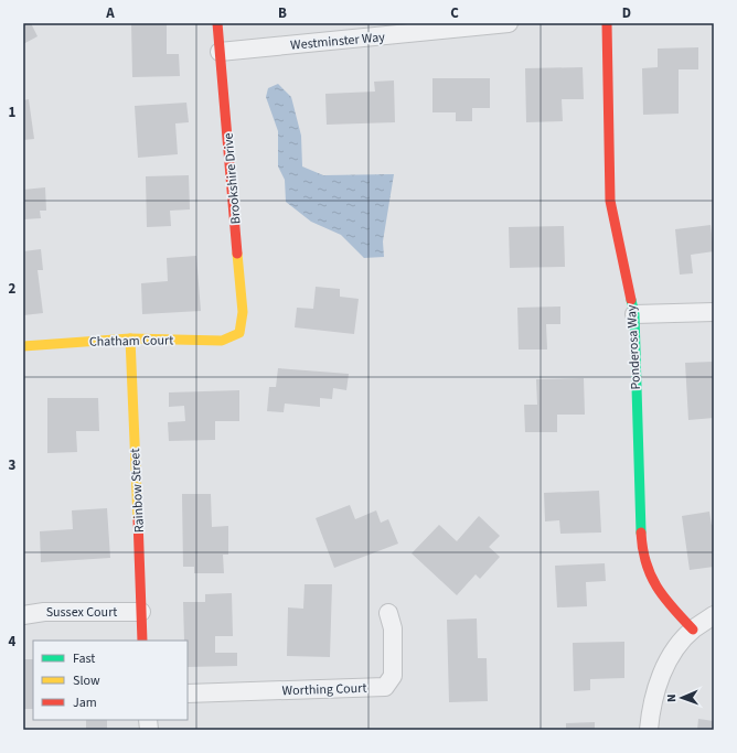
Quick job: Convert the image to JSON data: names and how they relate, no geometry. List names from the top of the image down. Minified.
{"streets":{"street":["Westminster Way","Brookshire Drive","Chatham Court","Ponderosa Way","Rainbow Street","Sussex Court","Worthing Court"]},"crossings":[["Westminster Way","Brookshire Drive"],["Brookshire Drive","Chatham Court"],["Chatham Court","Rainbow Street"],["Rainbow Street","Sussex Court"]],"legend":["Fast","Slow","Jam"],"north":"left","grid":{"columns":["A","B","C","D"],"rows":["1","2","3","4"]}}
